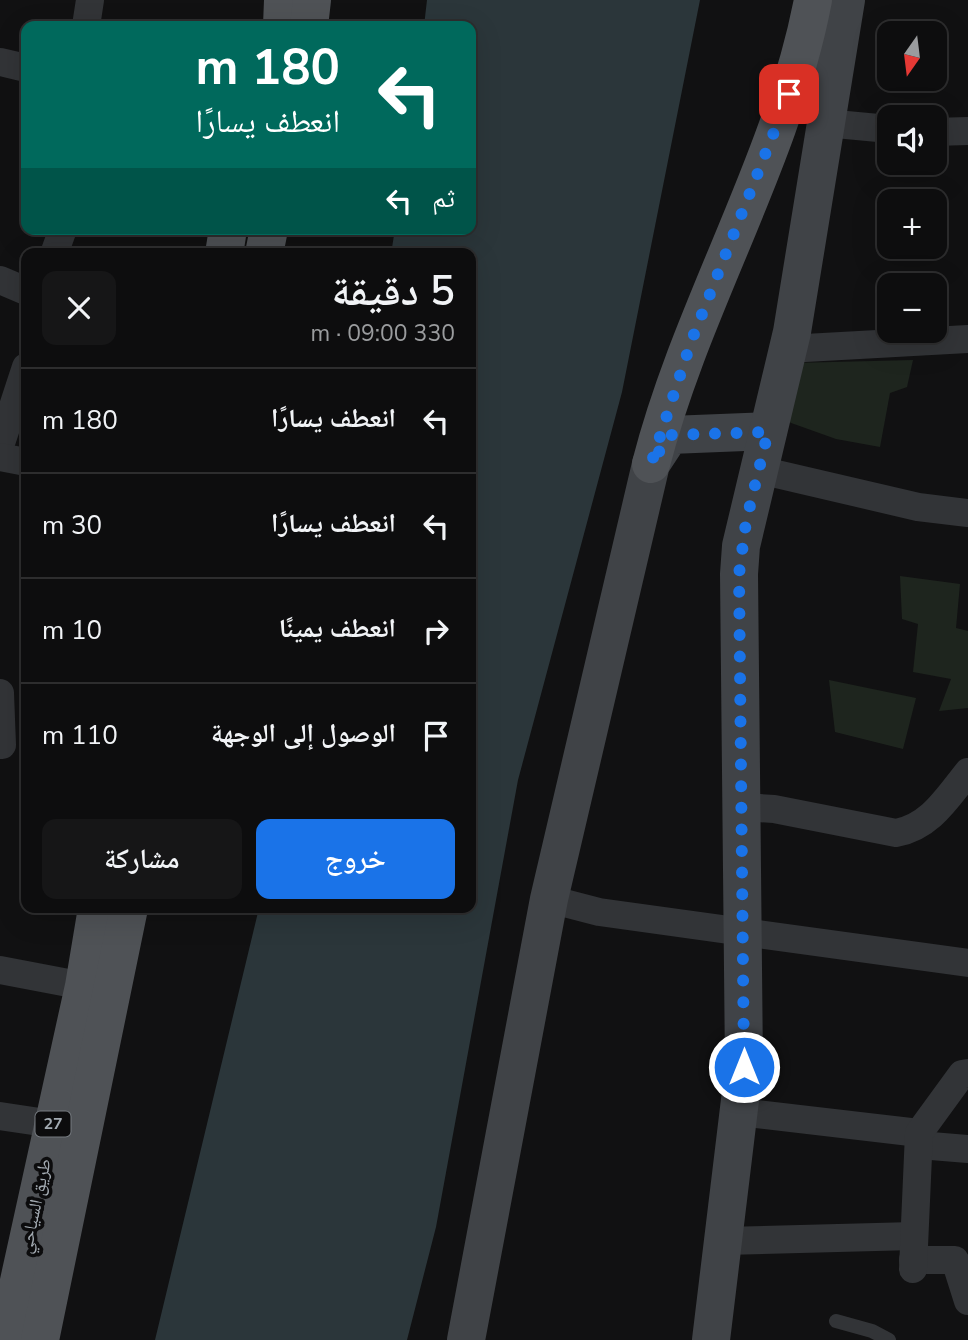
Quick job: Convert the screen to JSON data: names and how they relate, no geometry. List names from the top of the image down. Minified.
{"streets":{"main road":["27","طريق السياحي"]},"north":"bottom","page":{"map_buttons":["+","−"],"turn":["180 m","انعطف يسارًا"],"then":"ثم","heading":["5 دقيقة","330 m · 09:00"],"list":[{"name":"انعطف يسارًا","value":"180 m"},{"name":"انعطف يسارًا","value":"30 m"},{"name":"انعطف يمينًا","value":"10 m"},{"name":"الوصول إلى الوجهة","value":"110 m"}],"buttons":["خروج","مشاركة"]}}
